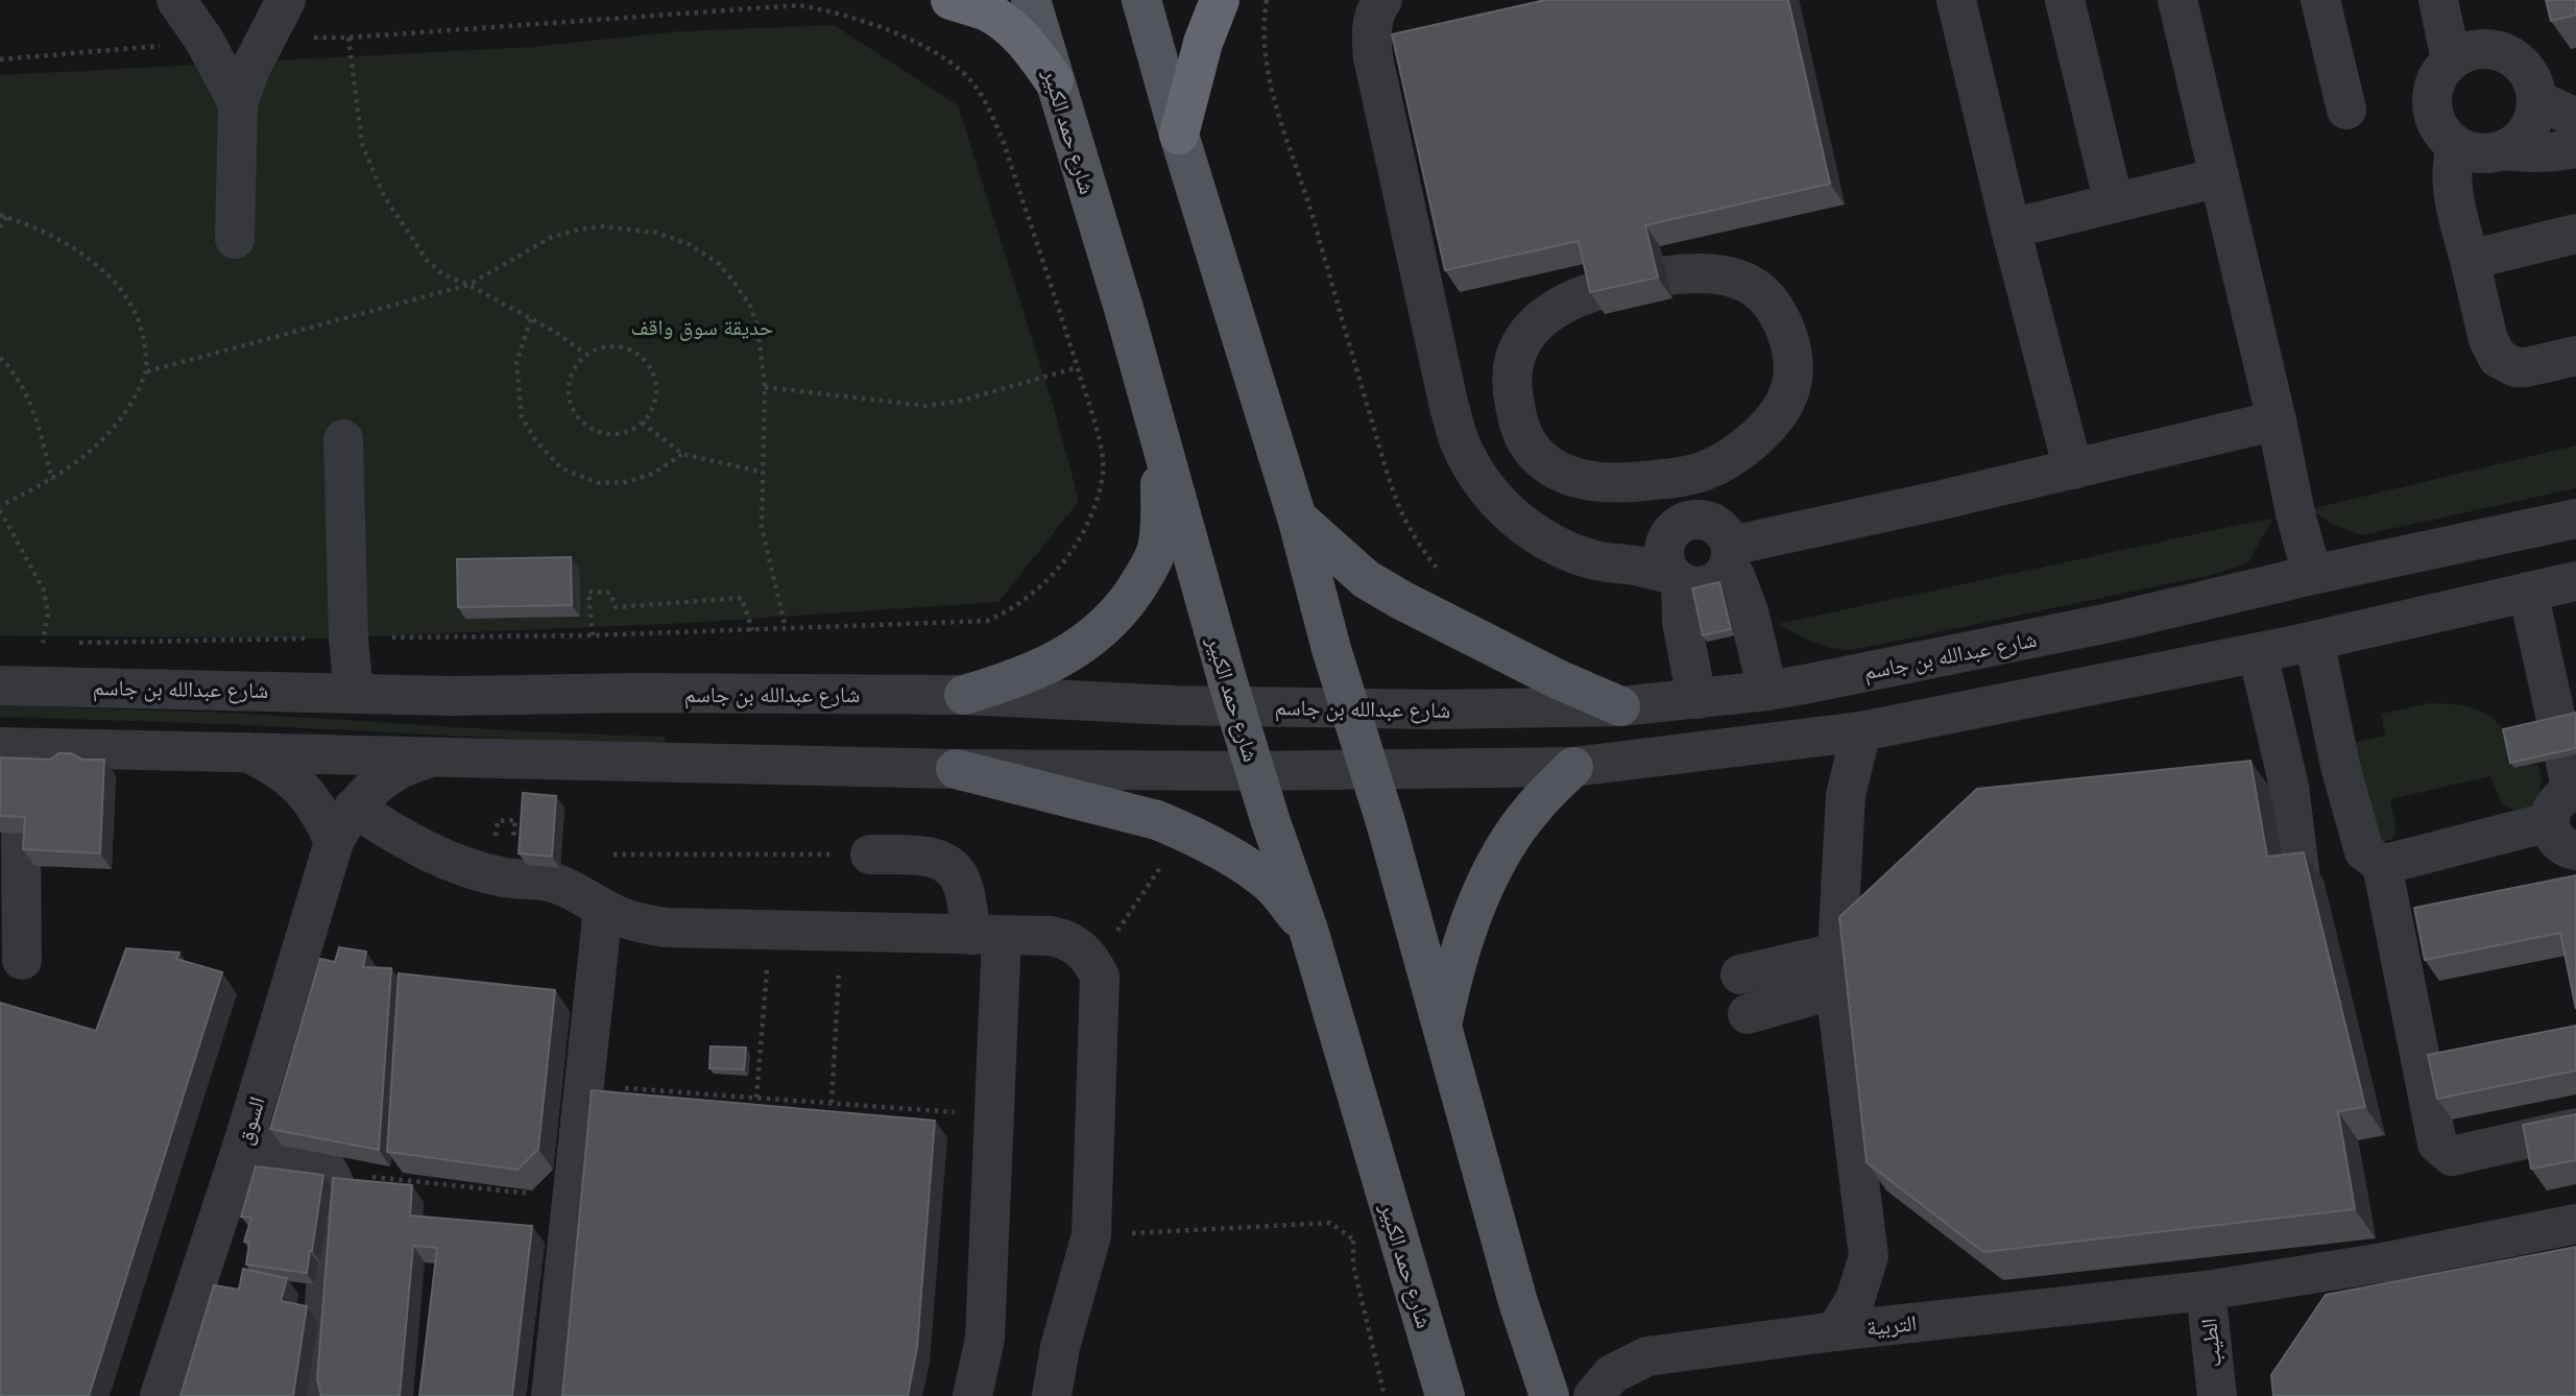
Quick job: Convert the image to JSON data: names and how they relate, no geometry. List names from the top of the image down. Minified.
{"streets":{"main road":["شارع حمد الكبير"],"street":["شارع عبدالله بن جاسم","السوق","التربية","الطيب"]},"crossings":[["شارع حمد الكبير","شارع عبدالله بن جاسم"],["التربية","الطيب"]],"parks":["حديقة سوق واقف"]}
